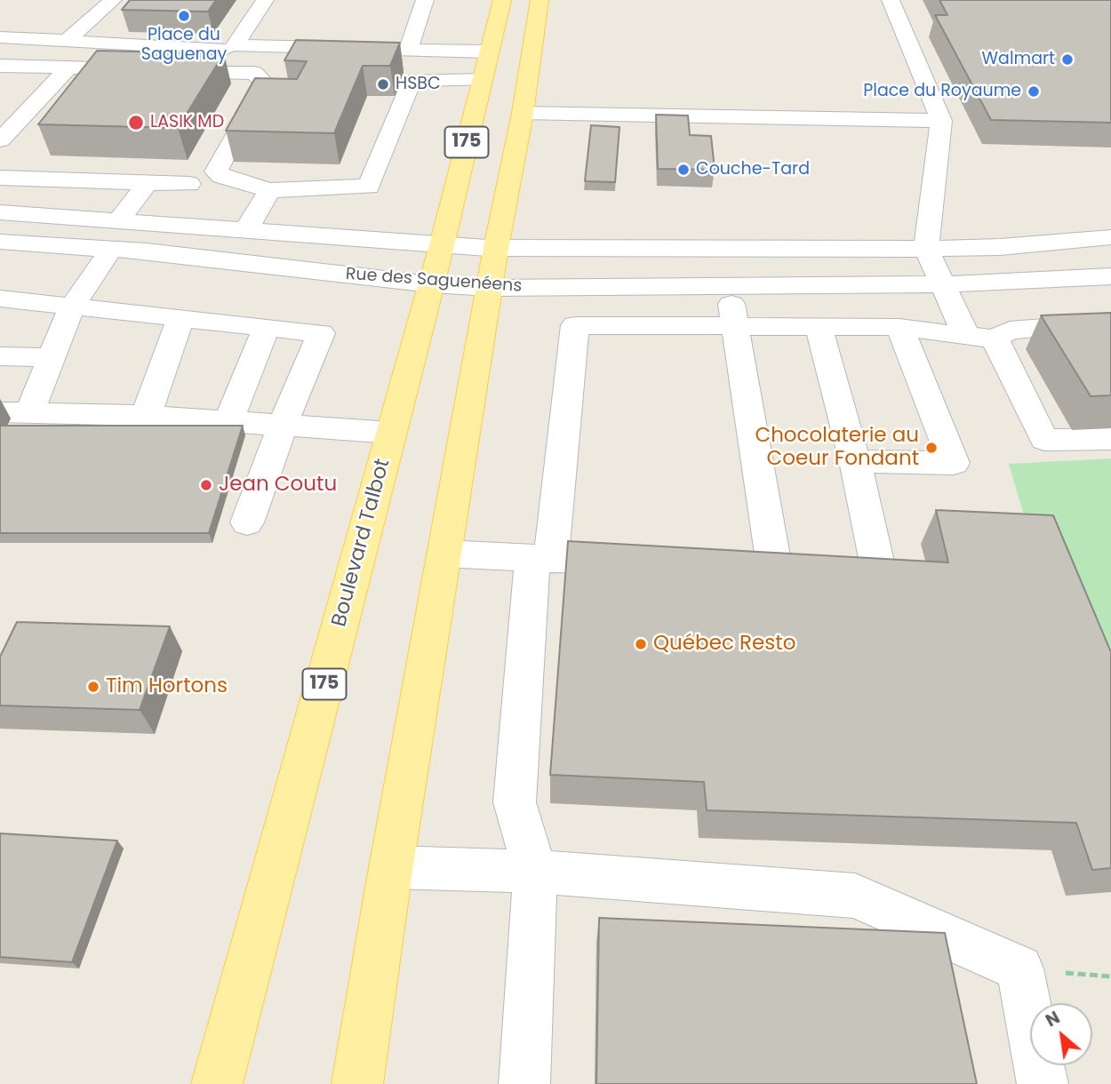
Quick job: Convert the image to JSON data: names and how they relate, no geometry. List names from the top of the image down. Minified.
{"streets":{"main road":["175","Boulevard Talbot"],"street":["Rue des Saguenéens"]},"crossings":[["175","Rue des Saguenéens"],["Rue des Saguenéens","Boulevard Talbot"]],"places":["Place du Saguenay","Walmart","HSBC","Place du Royaume","LASIK MD","Couche-Tard","Chocolaterie au Coeur Fondant","Jean Coutu","Québec Resto","Tim Hortons"],"north":"top left"}
